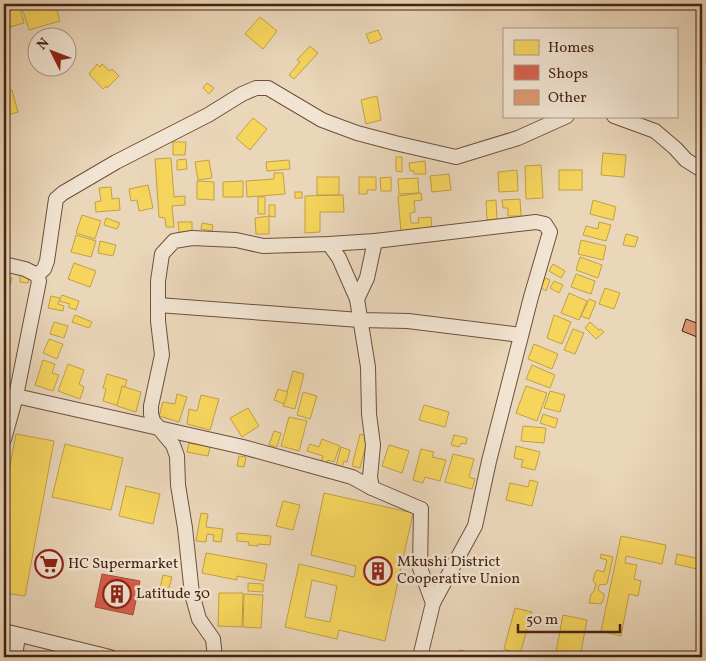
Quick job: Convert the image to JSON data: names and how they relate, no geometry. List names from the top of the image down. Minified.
{"places":{"supermarket":["HC Supermarket"],"building":["Mkushi District Cooperative Union","Latitude 30"]},"legend":["Homes","Shops","Other"],"scale_bar":"50 m","north":"top left"}
